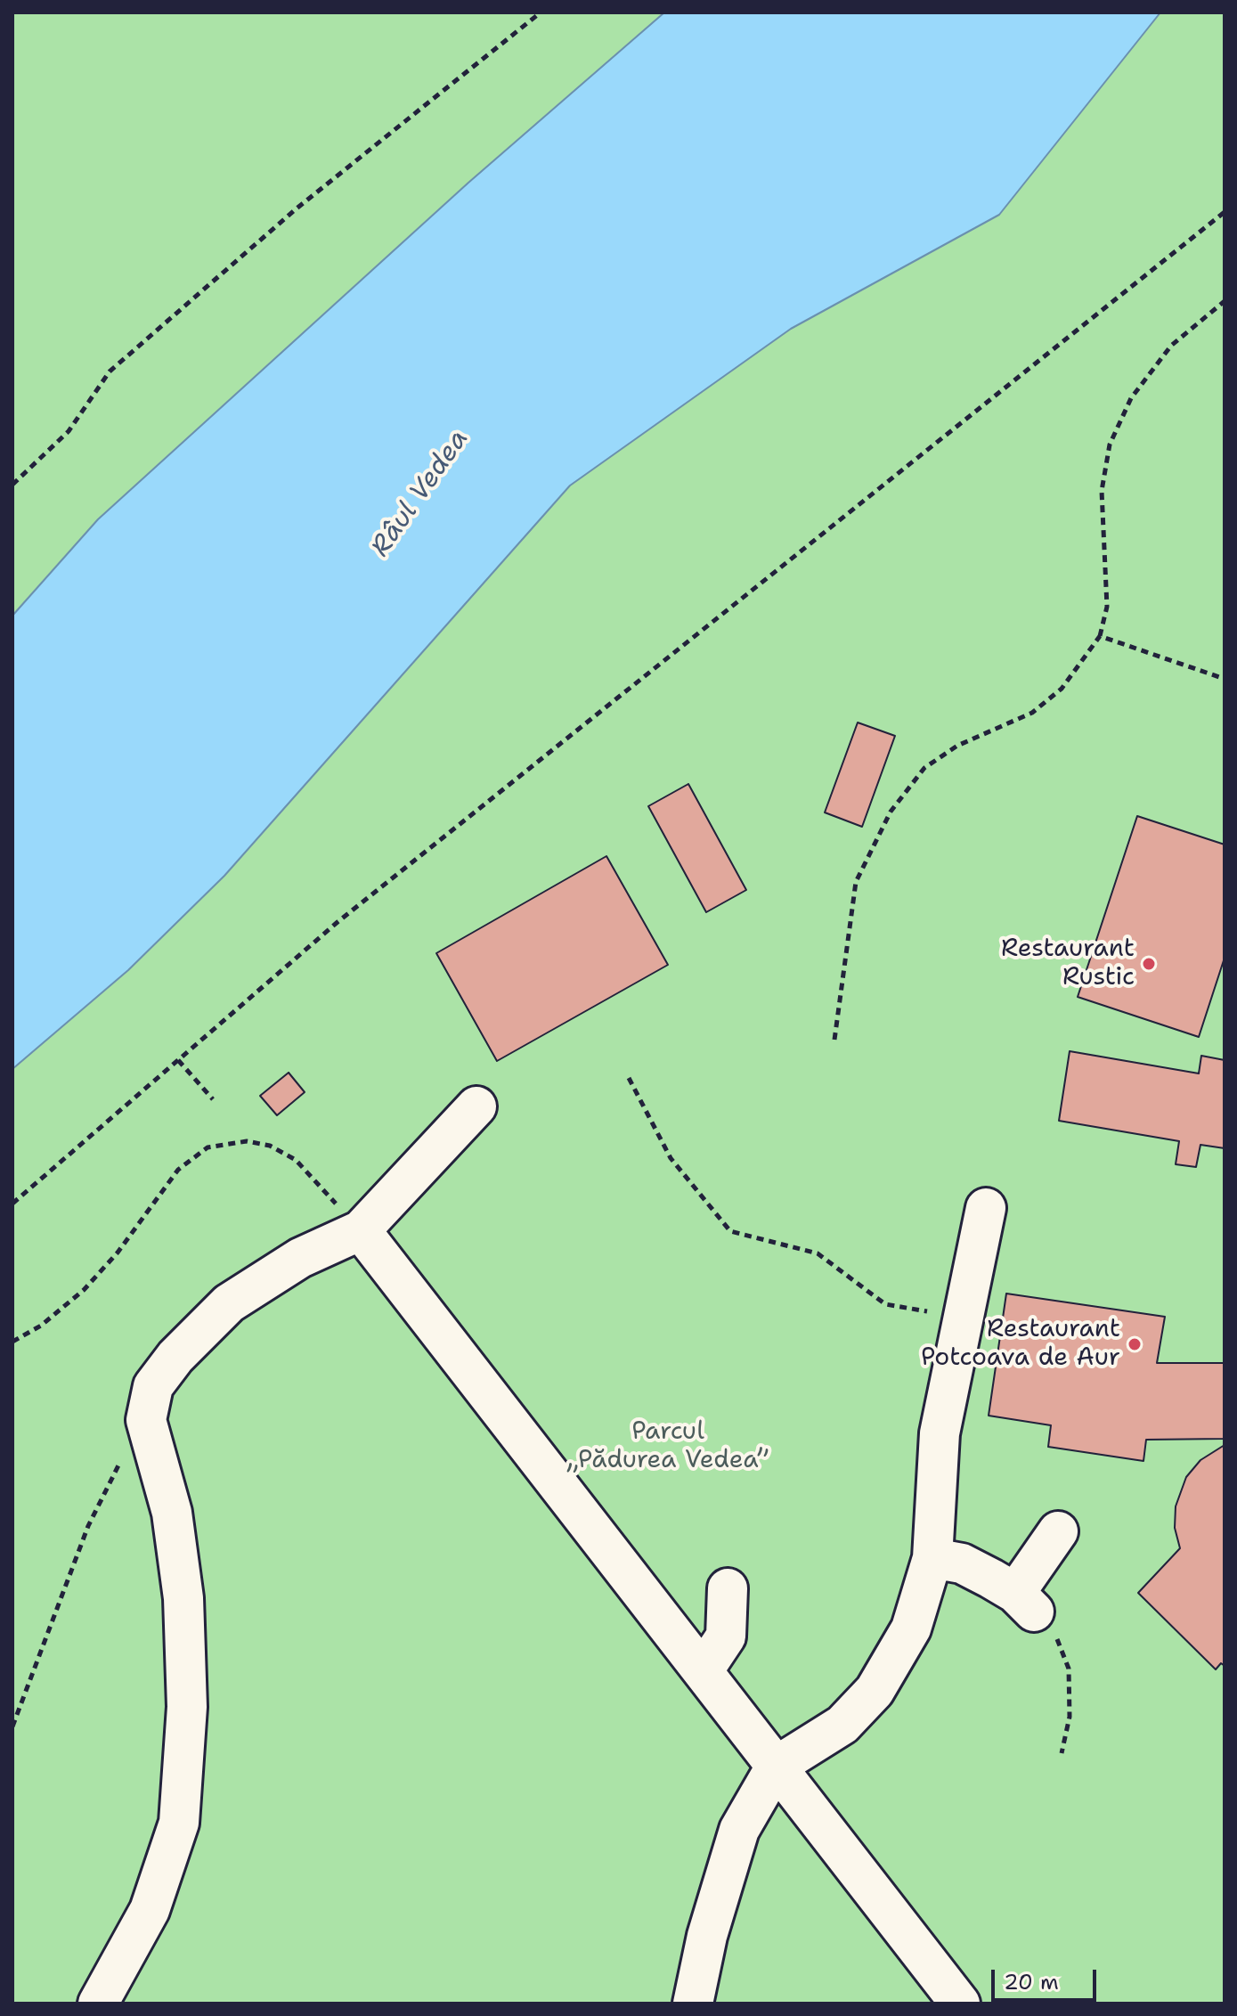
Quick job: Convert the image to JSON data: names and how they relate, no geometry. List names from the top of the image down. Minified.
{"water":["Râul Vedea"],"parks":["Parcul „Pădurea Vedea”"],"places":["Restaurant Rustic","Restaurant Potcoava de Aur"],"scale_bar":"20 m"}
